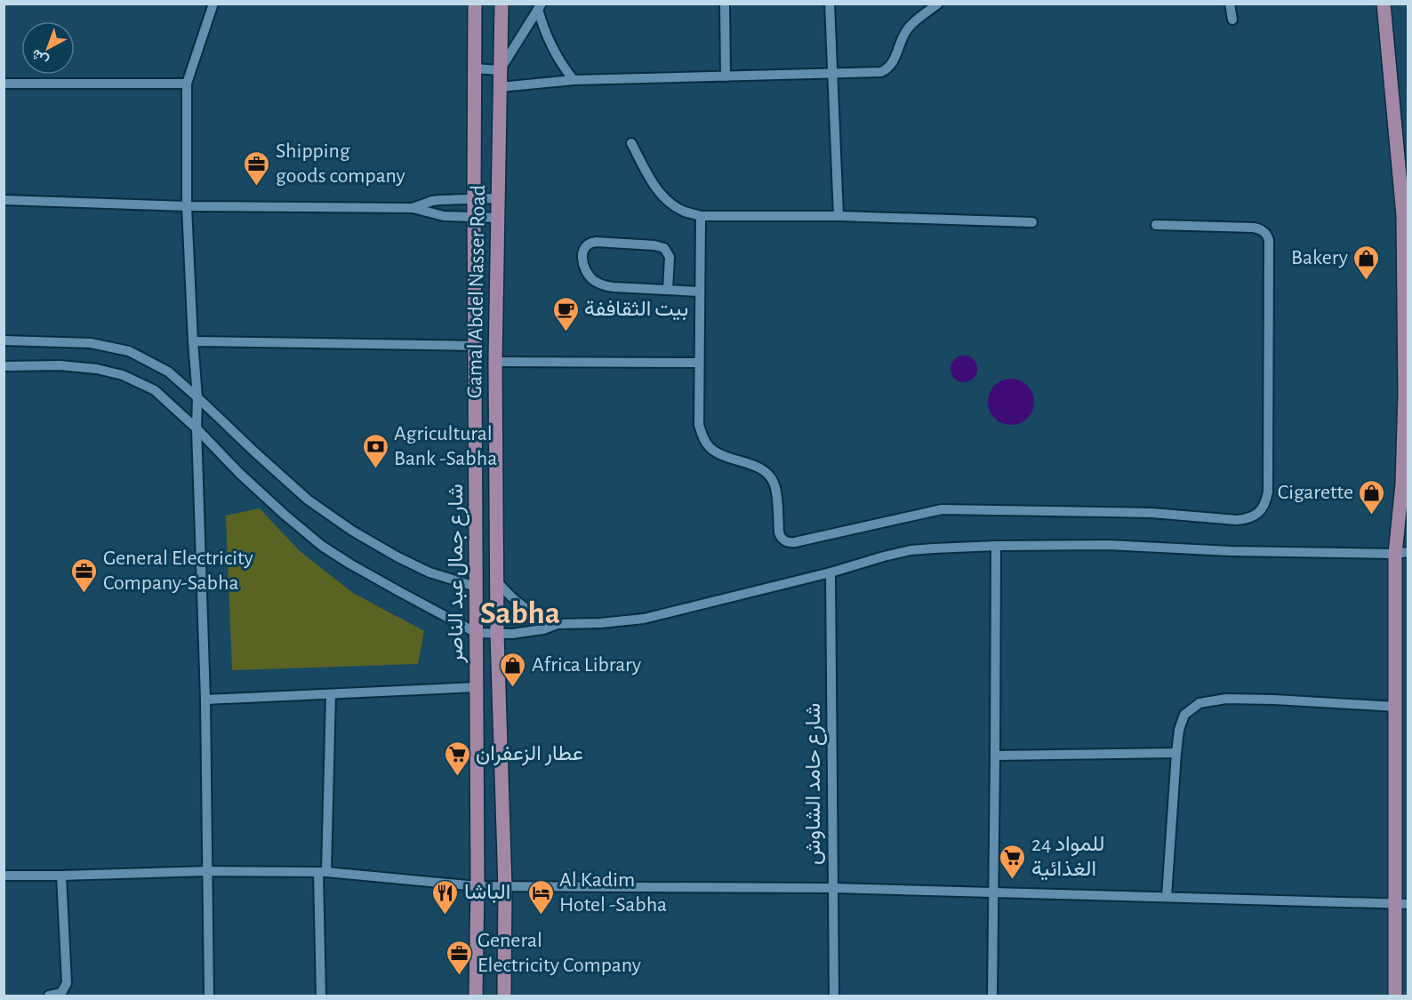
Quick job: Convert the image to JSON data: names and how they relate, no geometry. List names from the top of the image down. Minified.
{"streets":{"main road":["Gamal Abdel Nasser Road","شارع جمال عبد الناصر"],"street":["شارع حامد الشاوش"]},"districts":["Sabha"],"places":{"office":["Shipping goods company","General Electricity Company-Sabha","General Electricity Company"],"shop":["Bakery","Cigarette","Africa Library"],"cafe":["بيت الثقاففة"],"bank":["Agricultural Bank -Sabha"],"supermarket":["عطار الزعفران","24 للمواد الغذائية"],"restaurant":["الباشا"],"hotel":["Al Kadim Hotel -Sabha"]},"north":"bottom left"}
